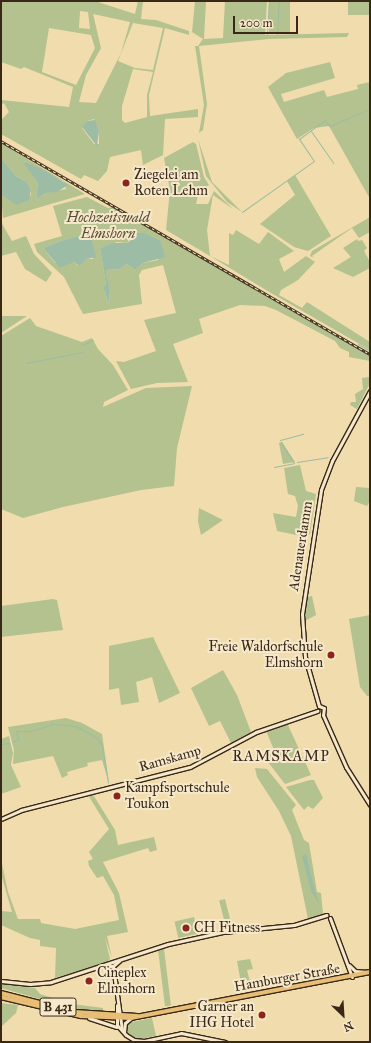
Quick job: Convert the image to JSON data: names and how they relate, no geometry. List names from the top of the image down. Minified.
{"streets":{"main road":["Hamburger Straße","B 431"],"street":["Adenauerdamm","Ramskamp"]},"crossings":[["Hamburger Straße","B 431"]],"districts":["RAMSKAMP"],"parks":["Hochzeitswald Elmshorn"],"places":["Ziegelei am Roten Lehm","Freie Waldorfschule Elmshorn","Kampfsportschule Toukon","CH Fitness","Cineplex Elmshorn","Garner an IHG Hotel"],"scale_bar":"200 m","north":"bottom right"}
